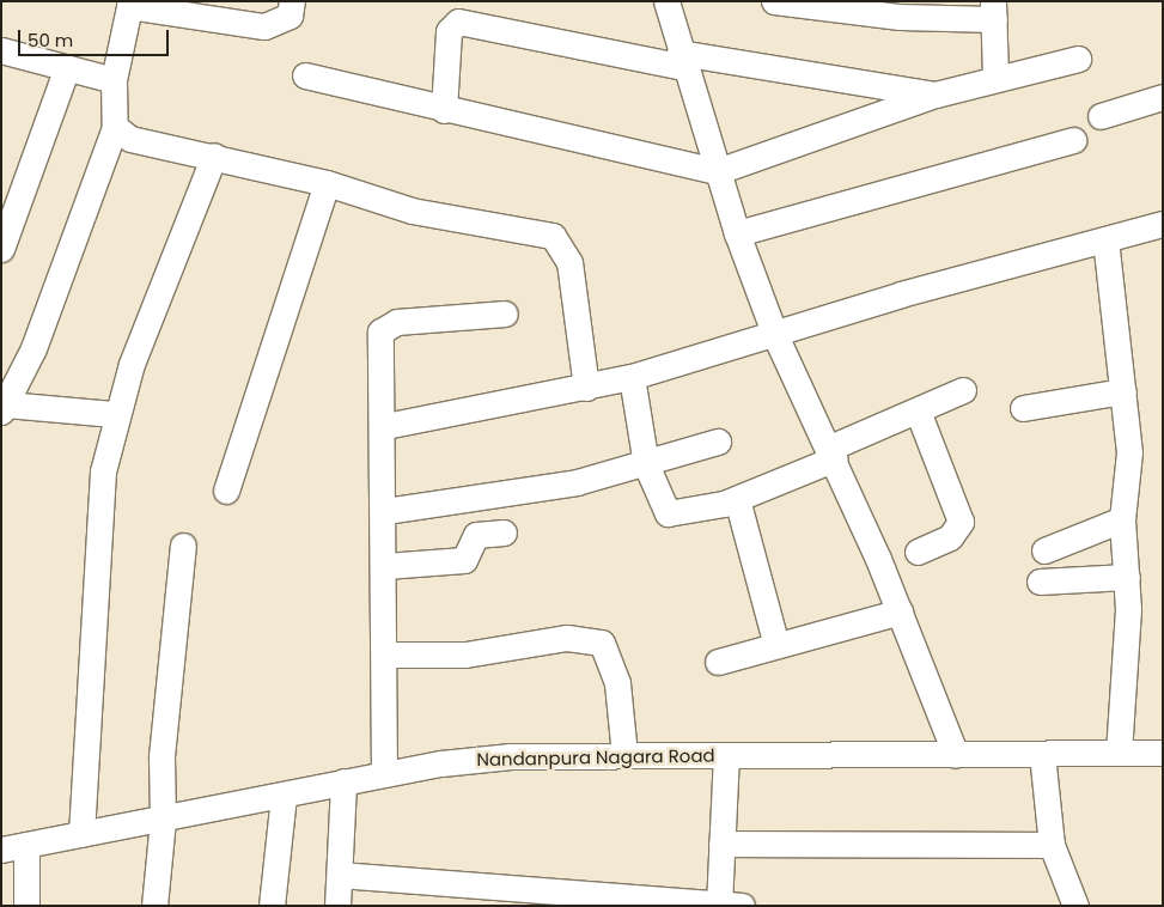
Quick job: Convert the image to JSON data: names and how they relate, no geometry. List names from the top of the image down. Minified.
{"streets":{"street":["Nandanpura Nagara Road"]},"scale_bar":"50 m"}
